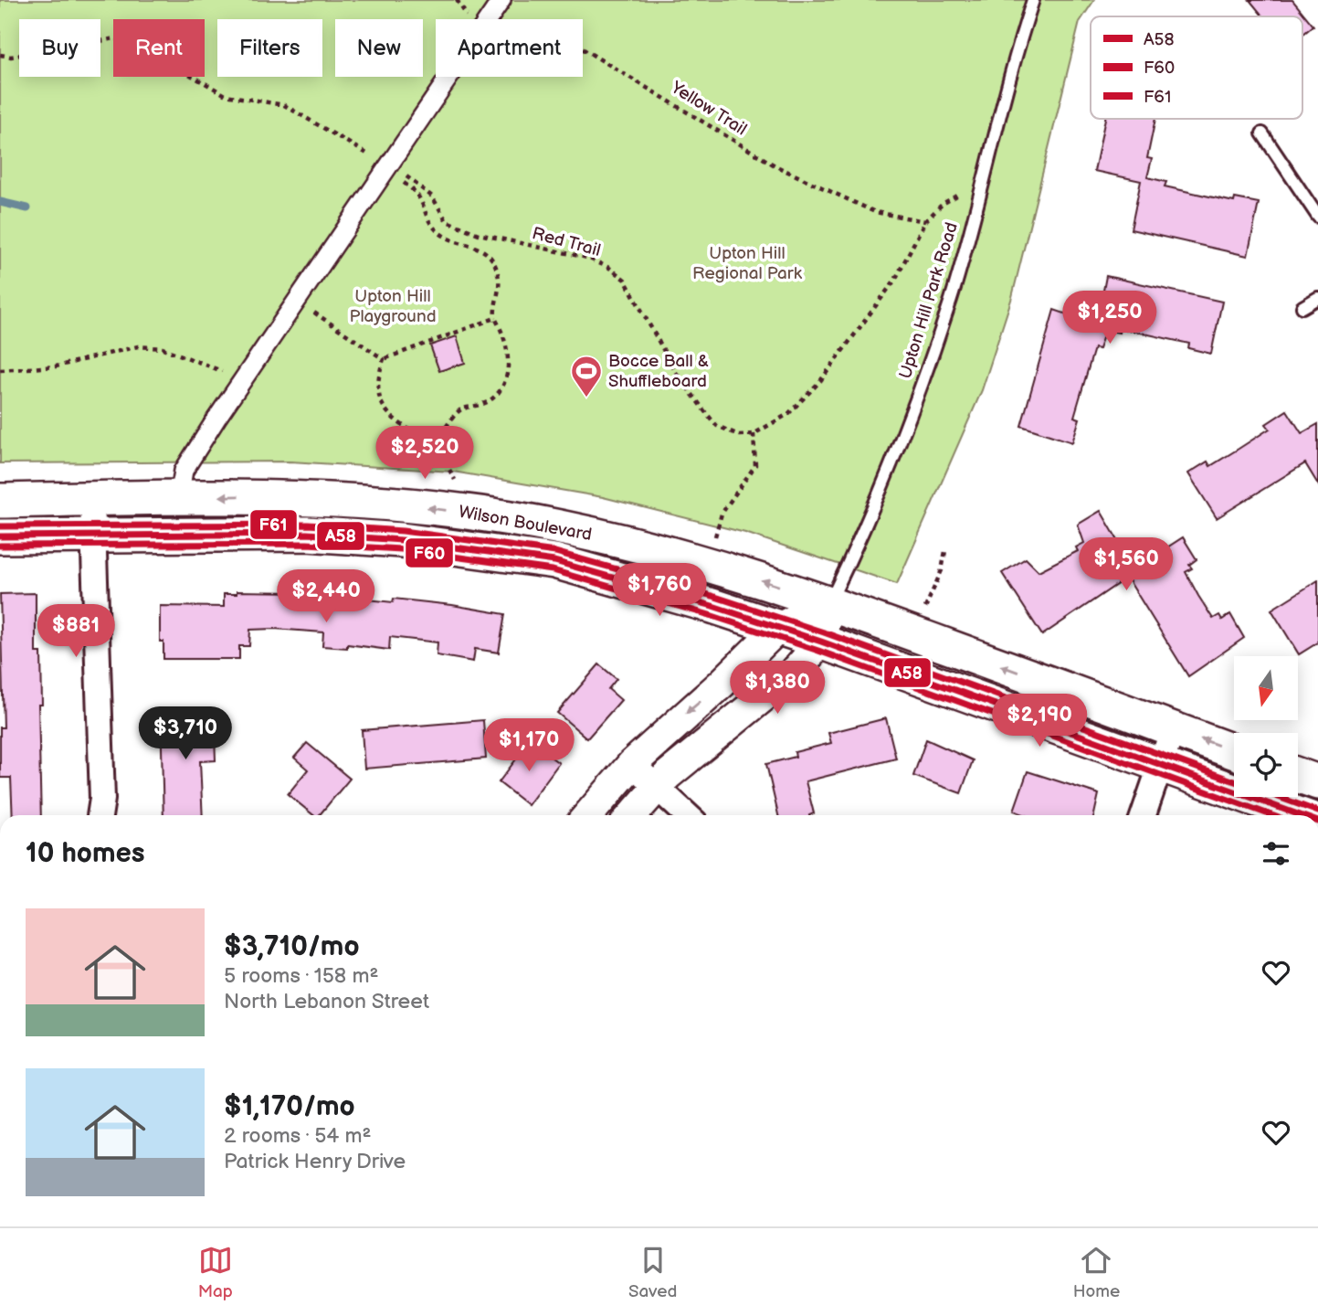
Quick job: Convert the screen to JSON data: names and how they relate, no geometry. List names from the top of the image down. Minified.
{"streets":{"main road":["Wilson Boulevard"],"lane":["Upton Hill Park Road"],"path":["Yellow Trail","Red Trail"]},"crossings":[["Upton Hill Park Road","Wilson Boulevard"]],"parks":["Upton Hill Regional Park","Upton Hill Playground"],"places":{"sports":["Bocce Ball & Shuffleboard"]},"lines":["transit line F61","transit line A58","transit line F60"],"legend":["A58","F60","F61"],"north":"bottom","page":{"chip":["Buy","Rent","Filters","New","Apartment"],"price":["$1,250","$2,520","$1,560","$1,760","$2,440","$881","$1,380","$2,190","$3,710","$1,170"],"heading":"10 homes","list":[{"name":"$3,710/mo","note":"5 rooms · 158 m² · North Lebanon Street"},{"name":"$1,170/mo","note":"2 rooms · 54 m² · Patrick Henry Drive"}],"tabs":["Map","Saved","Home"]}}
